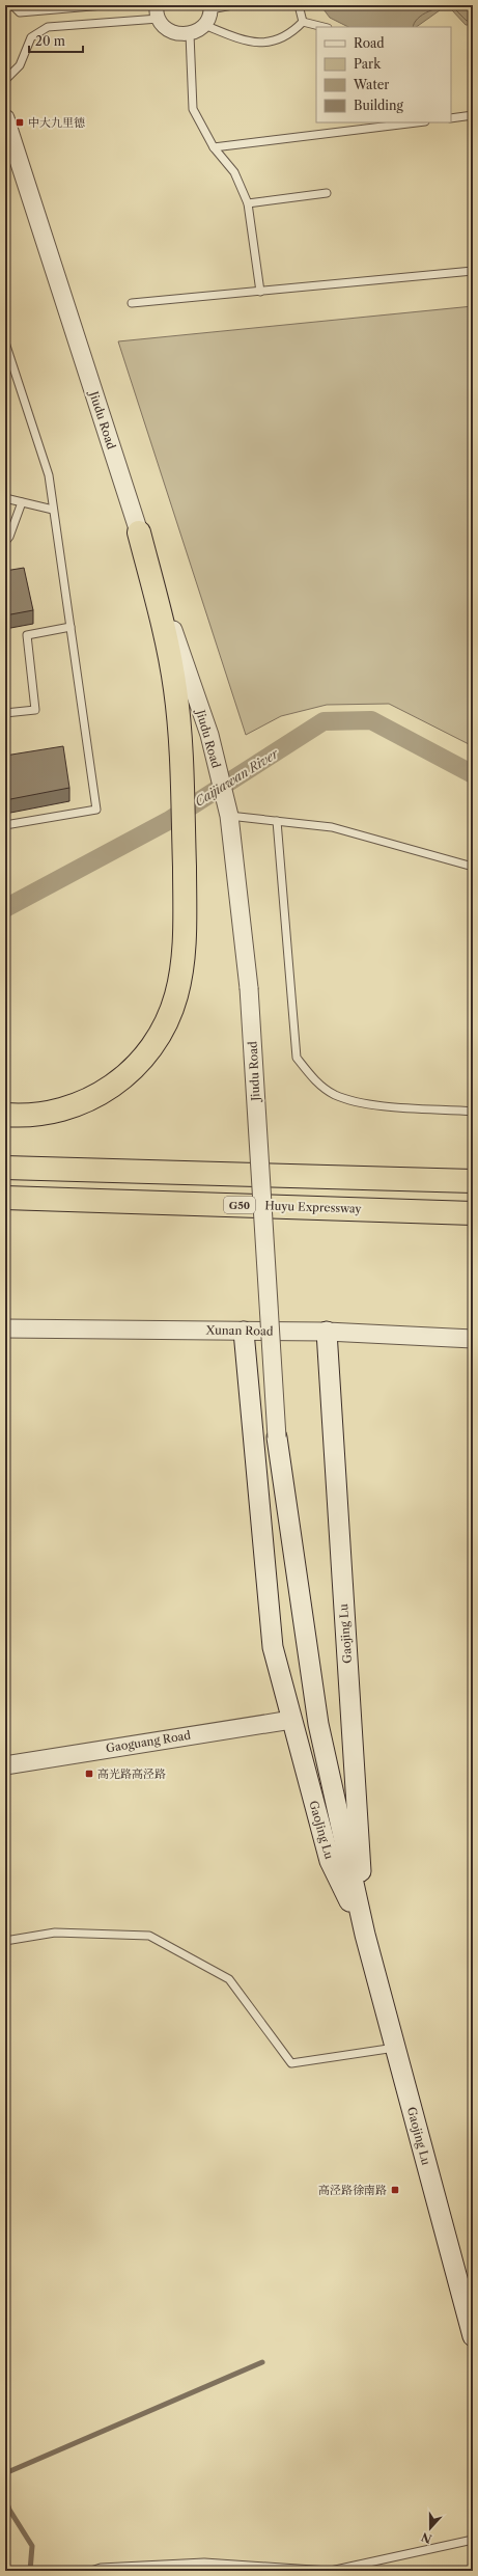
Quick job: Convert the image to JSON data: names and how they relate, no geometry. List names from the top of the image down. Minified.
{"streets":{"highway":["G50","Huyu Expressway"],"main road":["Gaojing Lu","GaoJing Lu"],"street":["Jiudu Road","Xunan Road","Gaoguang Road"]},"crossings":[["Jiudu Road","Gaojing Lu"],["Xunan Road","Gaojing Lu"],["Xunan Road","GaoJing Lu"],["Gaojing Lu","GaoJing Lu"],["Gaoguang Road","GaoJing Lu"]],"water":["Caijiawan River"],"places":{"transit":["中大九里德","高光路高泾路","高泾路徐南路"]},"legend":["Road","Park","Water","Building"],"scale_bar":"20 m","north":"bottom"}
